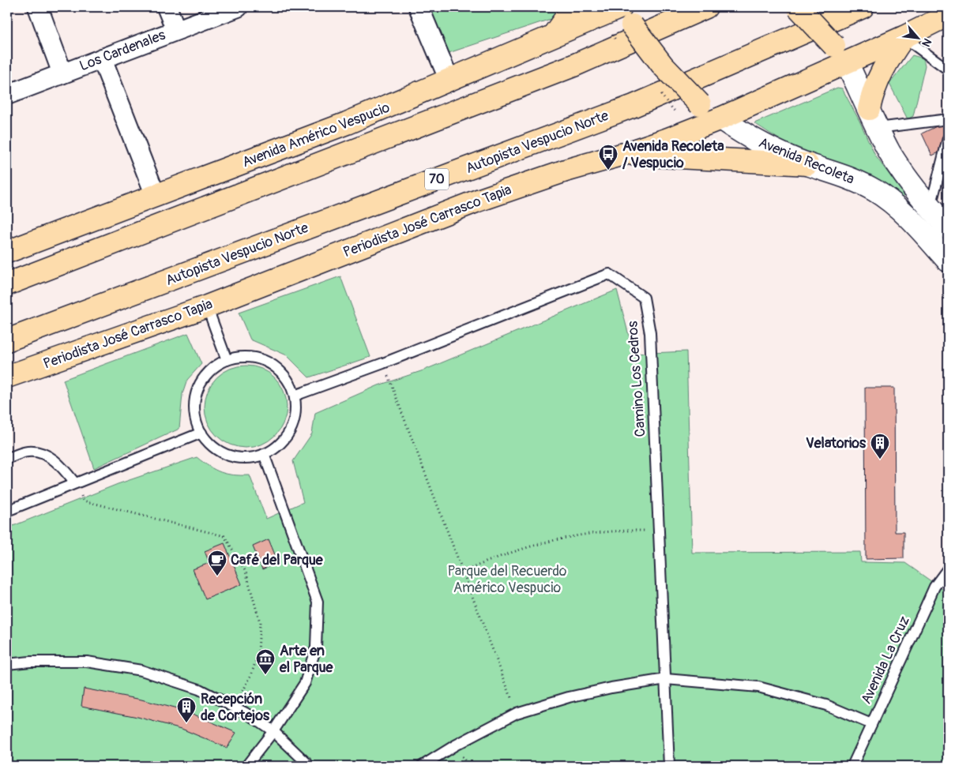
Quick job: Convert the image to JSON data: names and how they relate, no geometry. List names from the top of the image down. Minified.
{"streets":{"main road":["Avenida Américo Vespucio","Autopista Vespucio Norte","Avenida Recoleta","70","Periodista José Carrasco Tapia"],"street":["Los Cardenales"],"lane":["Camino Los Cedros","Avenida La Cruz"]},"crossings":[["Avenida Américo Vespucio","Avenida Recoleta"],["Avenida Recoleta","Periodista José Carrasco Tapia"]],"parks":["Parque del Recuerdo Américo Vespucio"],"places":{"bus stop":["Avenida Recoleta / Vespucio"],"building":["Velatorios","Recepción de Cortejos"],"cafe":["Café del Parque"],"museum":["Arte en el Parque"]},"north":"bottom right"}
